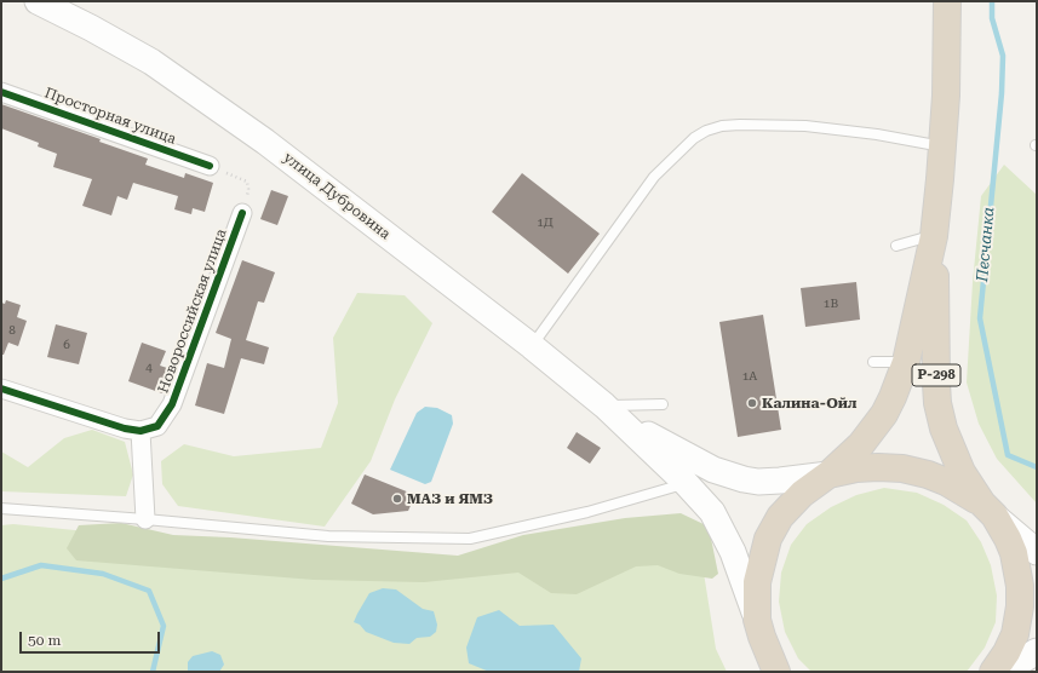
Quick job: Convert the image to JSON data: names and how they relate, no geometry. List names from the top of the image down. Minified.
{"streets":{"highway":["Р-298"],"main road":["улица Дубровина"],"street":["Просторная улица","Новороссийская улица"]},"water":["Песчанка"],"places":["Калина-Ойл","МАЗ и ЯМЗ"],"house_numbers":["1Д","1В","8","6","4","1А"],"scale_bar":"50 m"}
